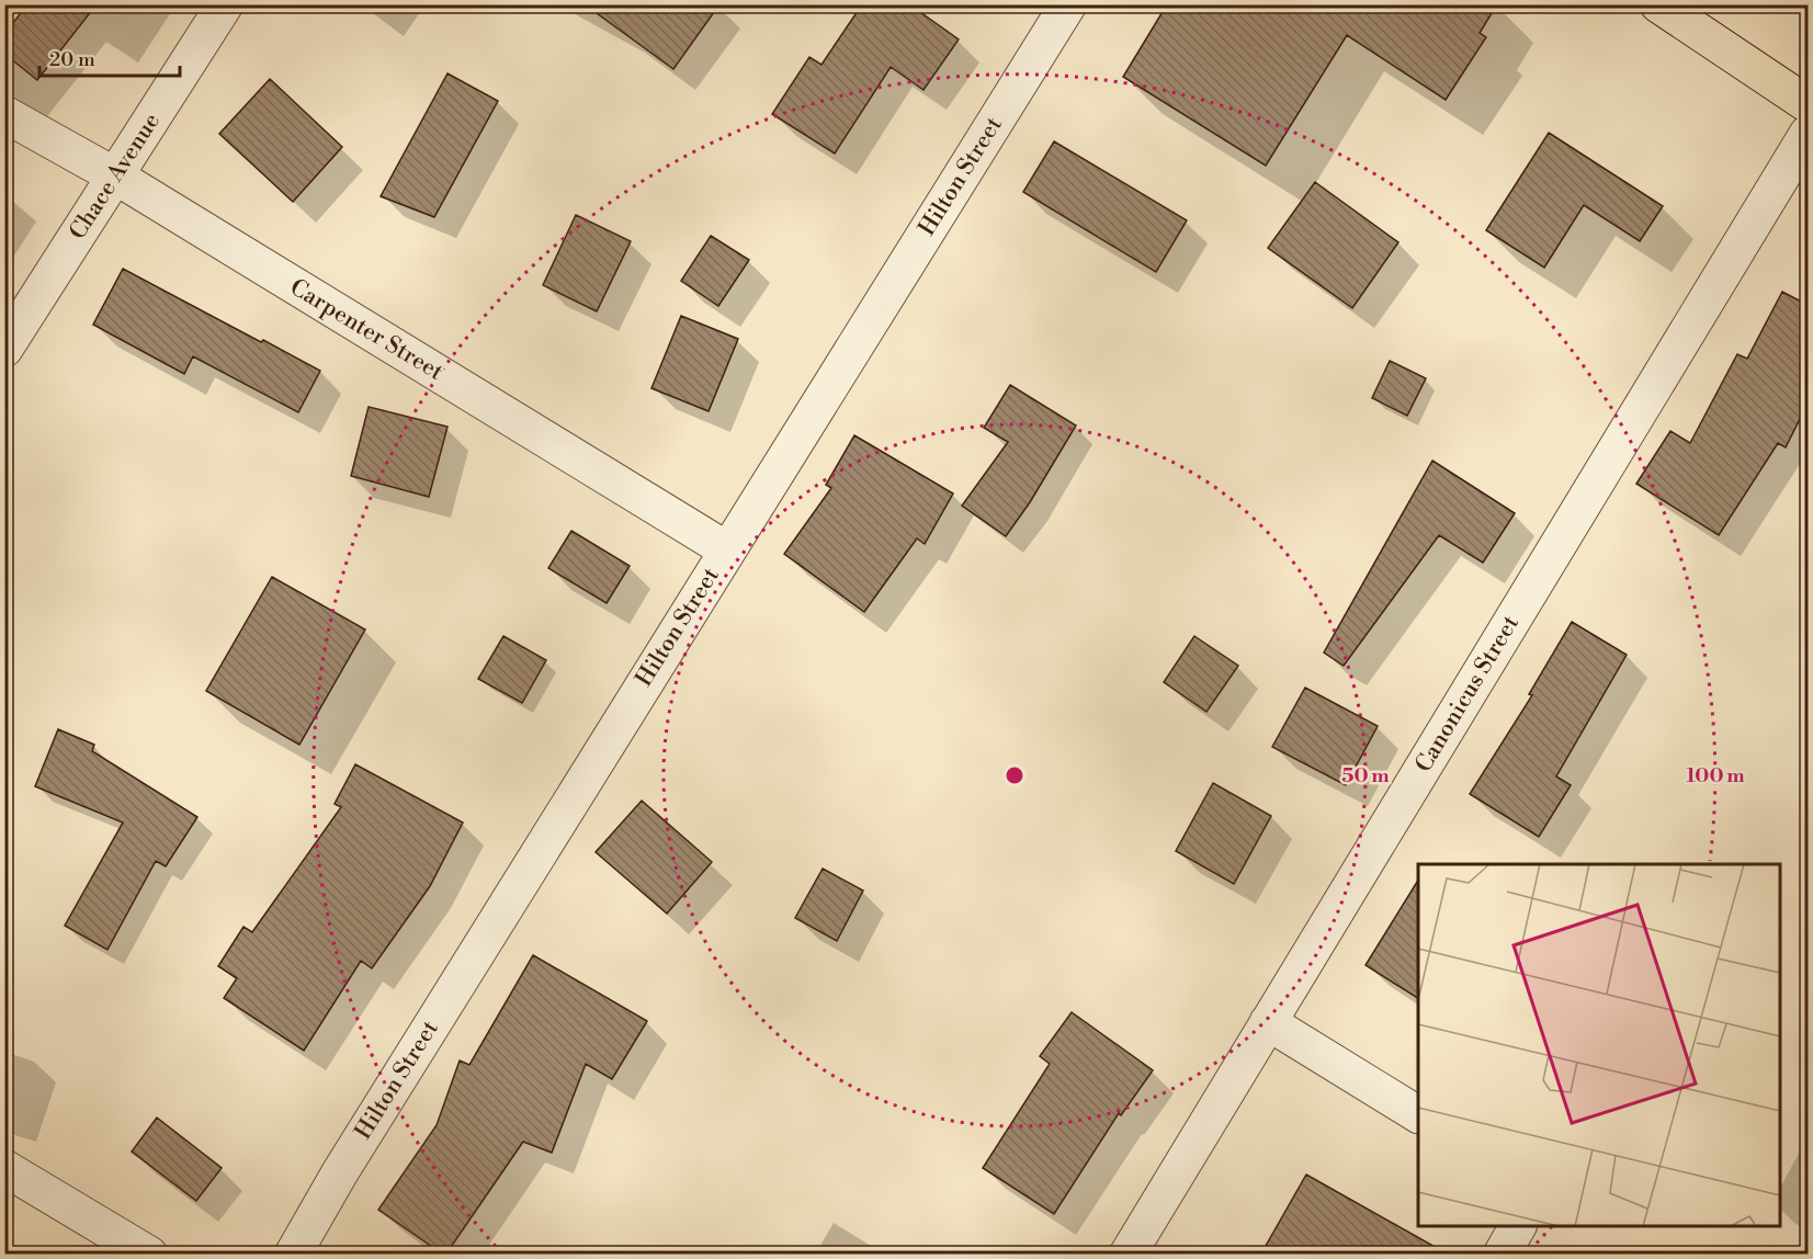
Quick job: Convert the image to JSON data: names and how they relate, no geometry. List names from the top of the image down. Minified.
{"streets":{"street":["Chace Avenue","Hilton Street","Carpenter Street","Canonicus Street"]},"crossings":[["Chace Avenue","Carpenter Street"],["Hilton Street","Carpenter Street"]],"scale_bar":"20 m","rings":["50 m","100 m"]}
